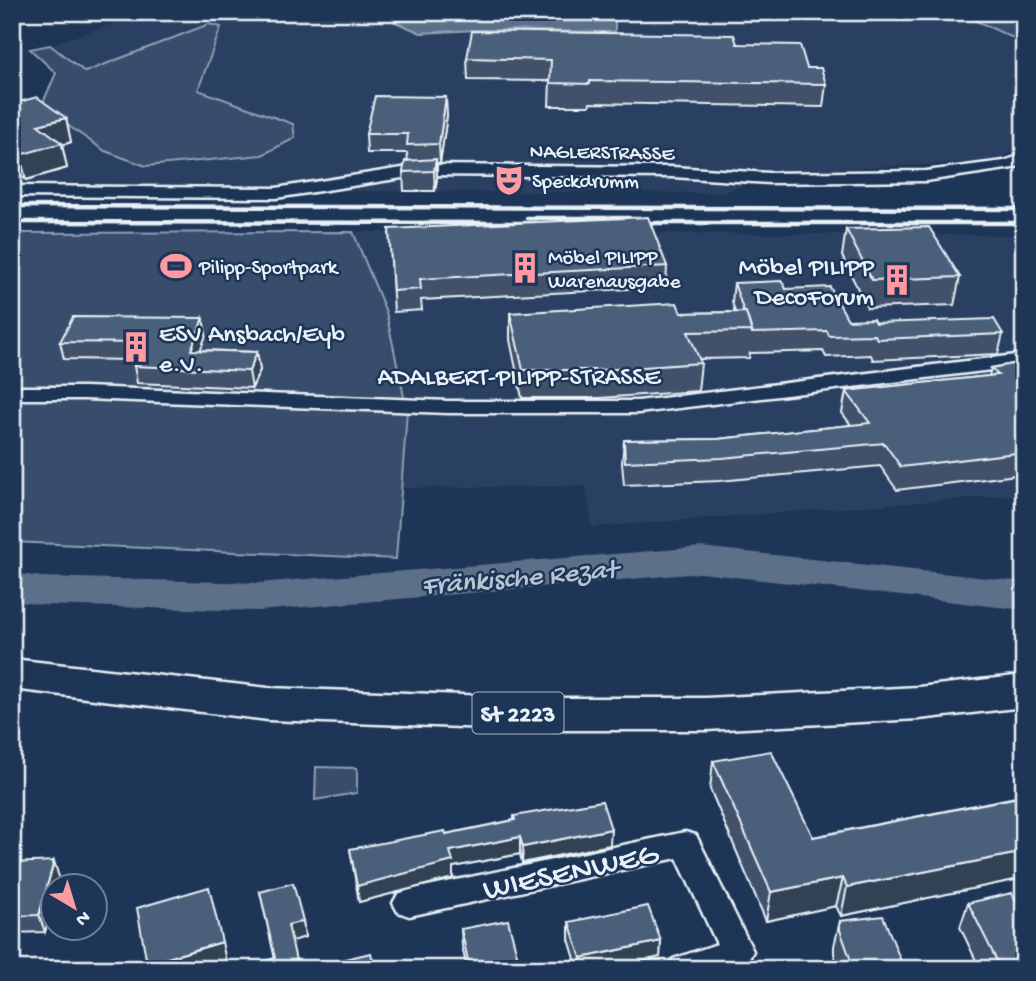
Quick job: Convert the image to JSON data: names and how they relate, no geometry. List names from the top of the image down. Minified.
{"streets":{"main road":["St 2223"],"street":["NAGLERSTRASSE","ADALBERT-PILIPP-STRASSE","WIESENWEG"]},"water":["Fränkische Rezat"],"places":{"theatre":["Speckdrumm"],"sports":["Pilipp-Sportpark"],"building":["Möbel PILIPP Warenausgabe","Möbel PILIPP DecoForum","ESV Ansbach/Eyb e.V."]},"north":"bottom right"}
